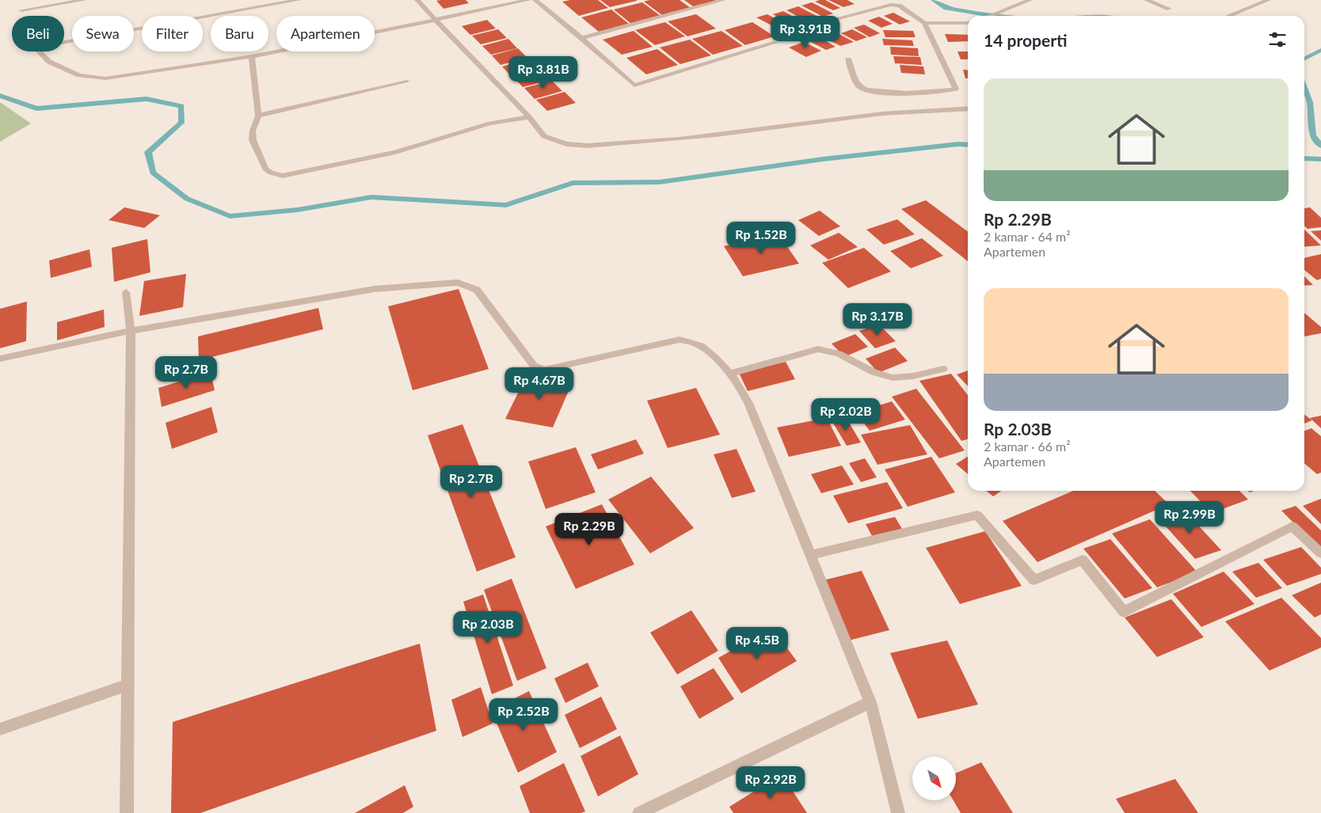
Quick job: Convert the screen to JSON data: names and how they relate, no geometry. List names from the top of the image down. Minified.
{"north":"bottom right","page":{"price":["Rp 3.91B","Rp 3.81B","Rp 1.52B","Rp 3.17B","Rp 2.7B","Rp 4.67B","Rp 2.02B","Rp 2.7B","Rp 2.99B","Rp 2.29B","Rp 2.03B","Rp 4.5B","Rp 2.52B","Rp 2.92B"],"chip":["Beli","Sewa","Filter","Baru","Apartemen"],"heading":"14 properti","list":[{"name":"Rp 2.29B","note":"2 kamar · 64 m² · Apartemen"},{"name":"Rp 2.03B","note":"2 kamar · 66 m² · Apartemen"}]}}
